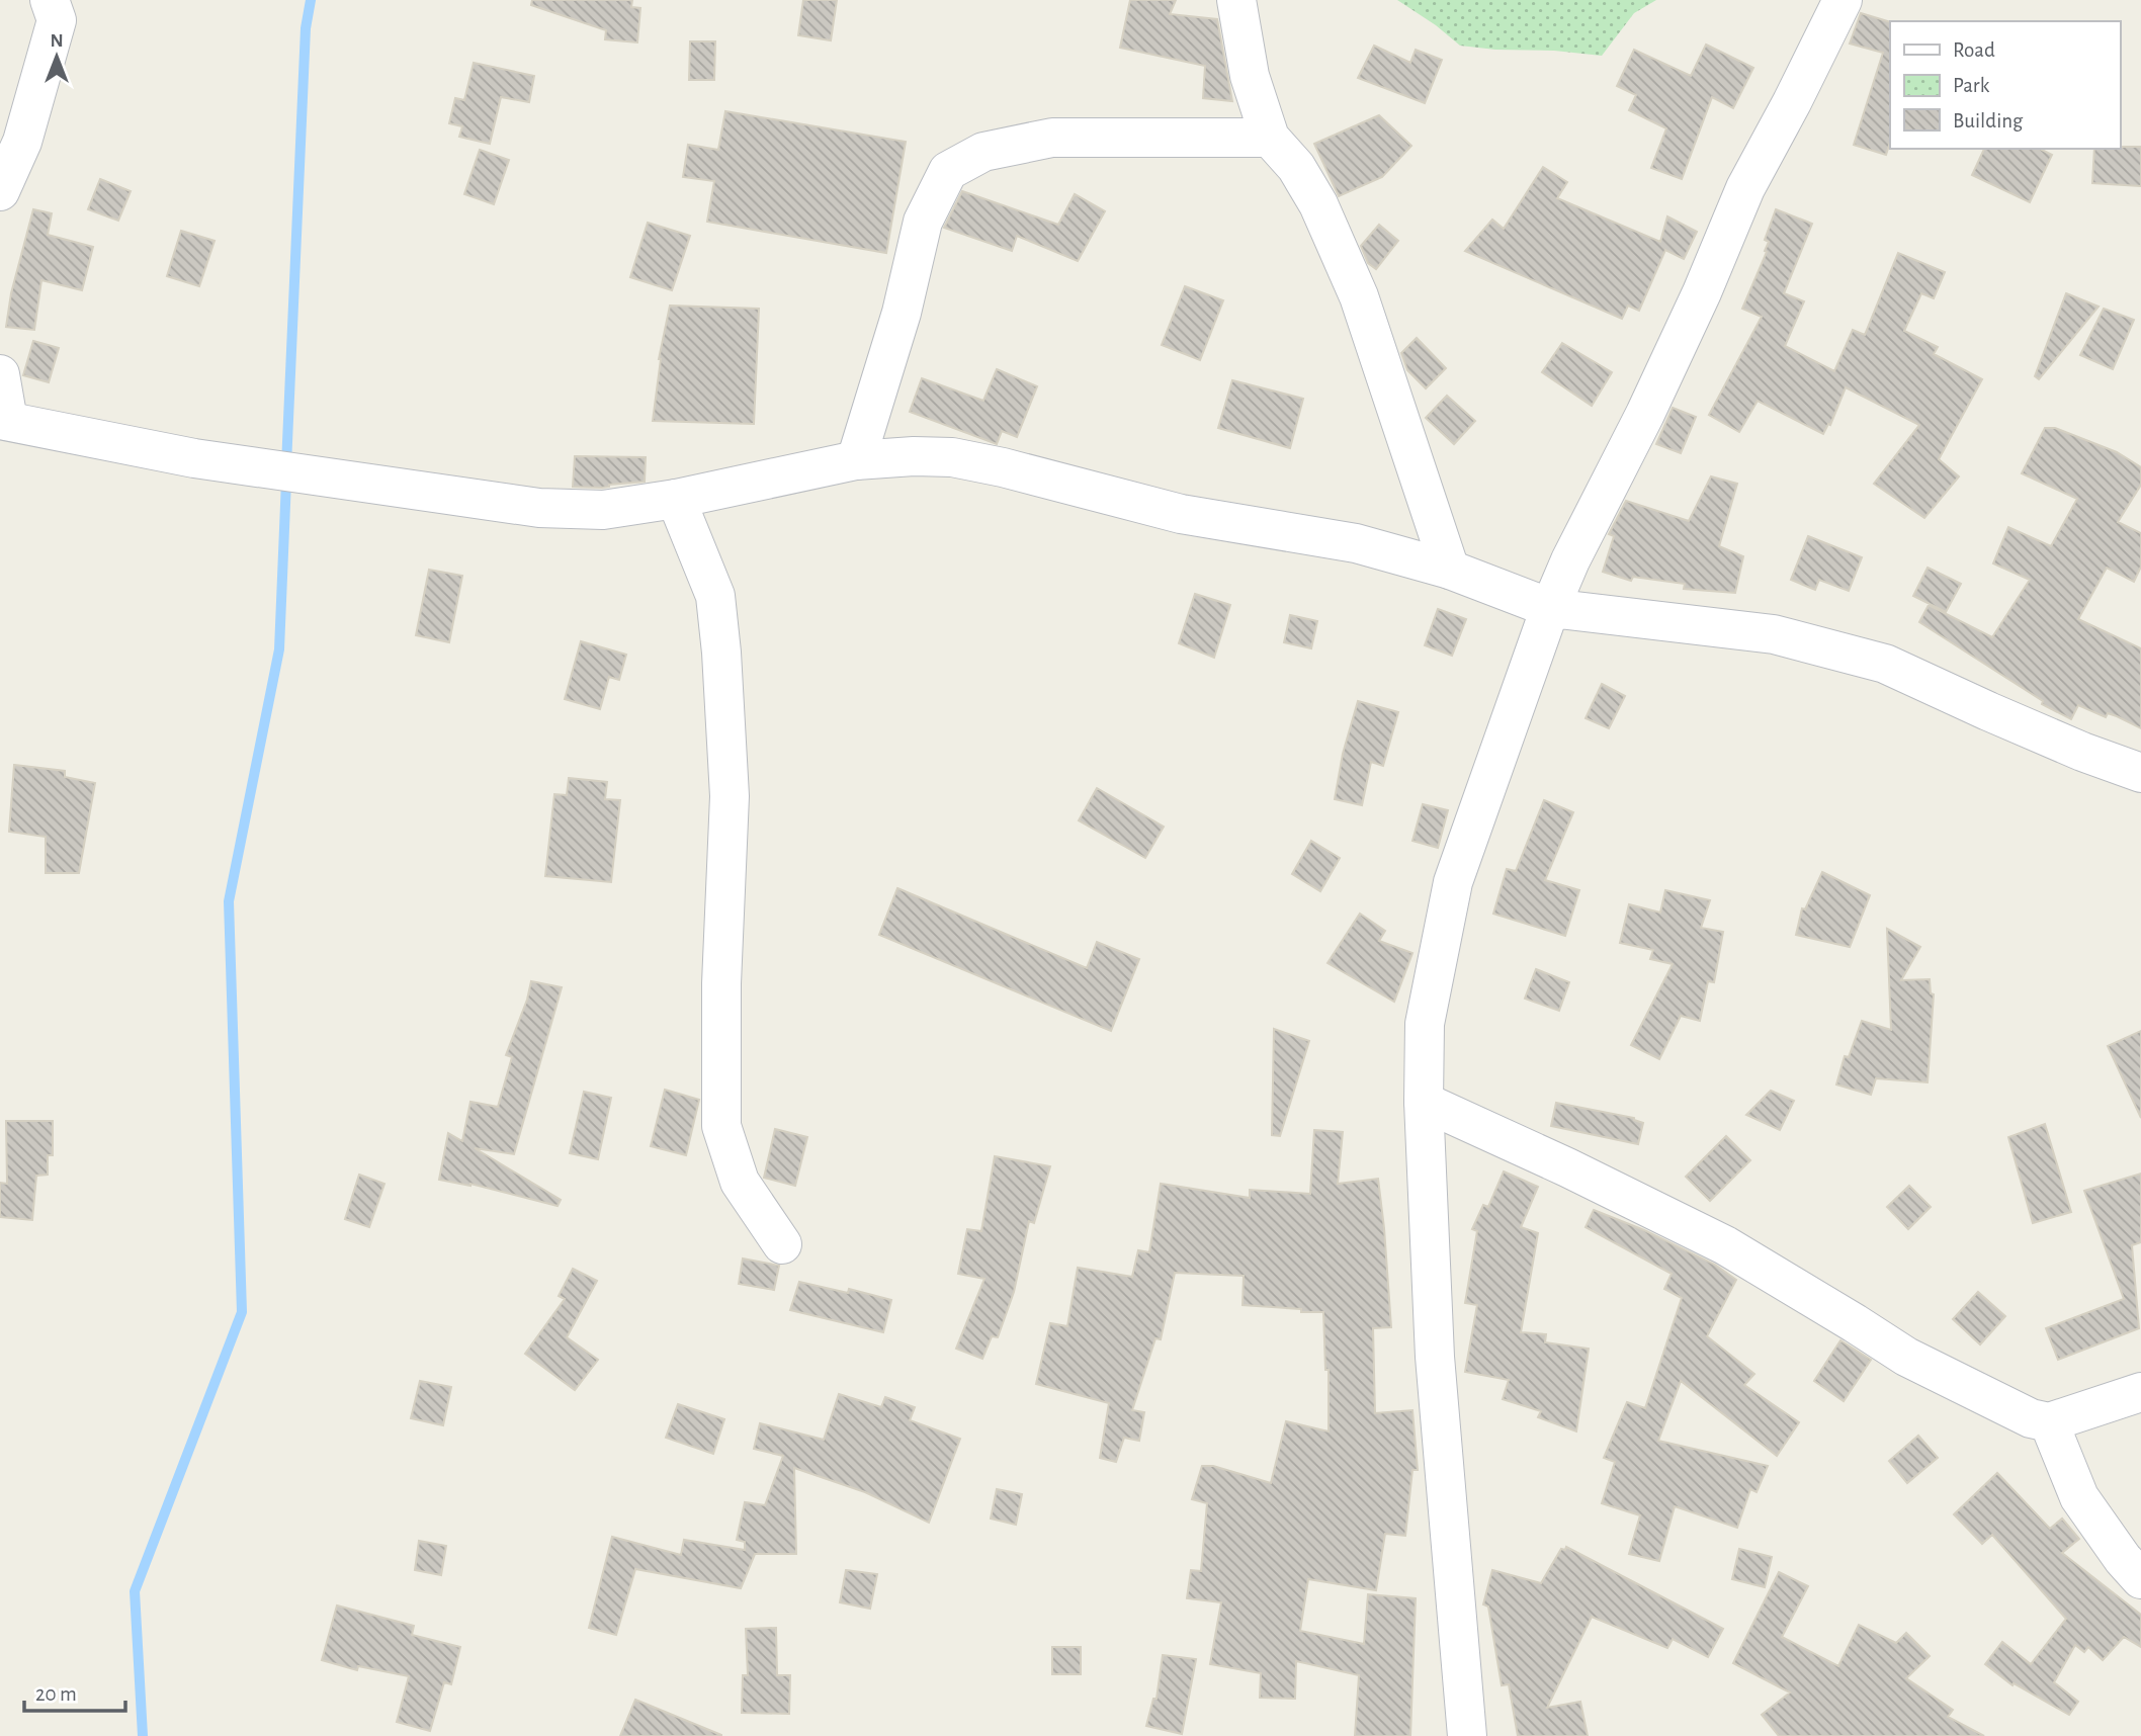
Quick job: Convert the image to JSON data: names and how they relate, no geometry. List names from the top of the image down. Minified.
{"legend":["Road","Park","Building"],"scale_bar":"20 m","north":"top"}
